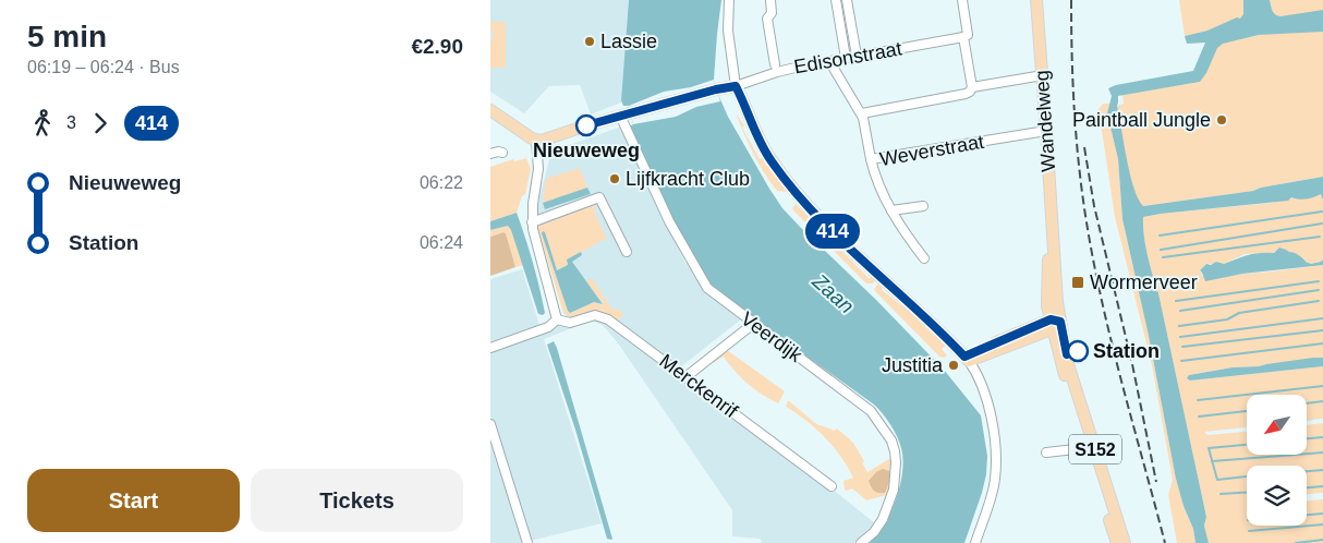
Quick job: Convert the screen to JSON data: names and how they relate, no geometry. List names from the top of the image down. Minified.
{"streets":{"main road":["Wandelweg","S152"],"street":["Edisonstraat","Weverstraat","Veerdijk","Merckenrif"]},"crossings":[["Wandelweg","Weverstraat"],["Wandelweg","S152"]],"water":["Zaan"],"places":{"other":["Lassie","Paintball Jungle","Nieuweweg","Lijfkracht Club","Station","Justitia"],"transit":["Wormerveer"]},"lines":["bus line 414"],"north":"bottom left","page":{"heading":["5 min","06:19 – 06:24 · Bus","€2.90"],"on_map":"414","legs":["3","414"],"list":[{"name":"Nieuweweg","value":"06:22"},{"name":"Station","value":"06:24"}],"buttons":["Start","Tickets"]}}
